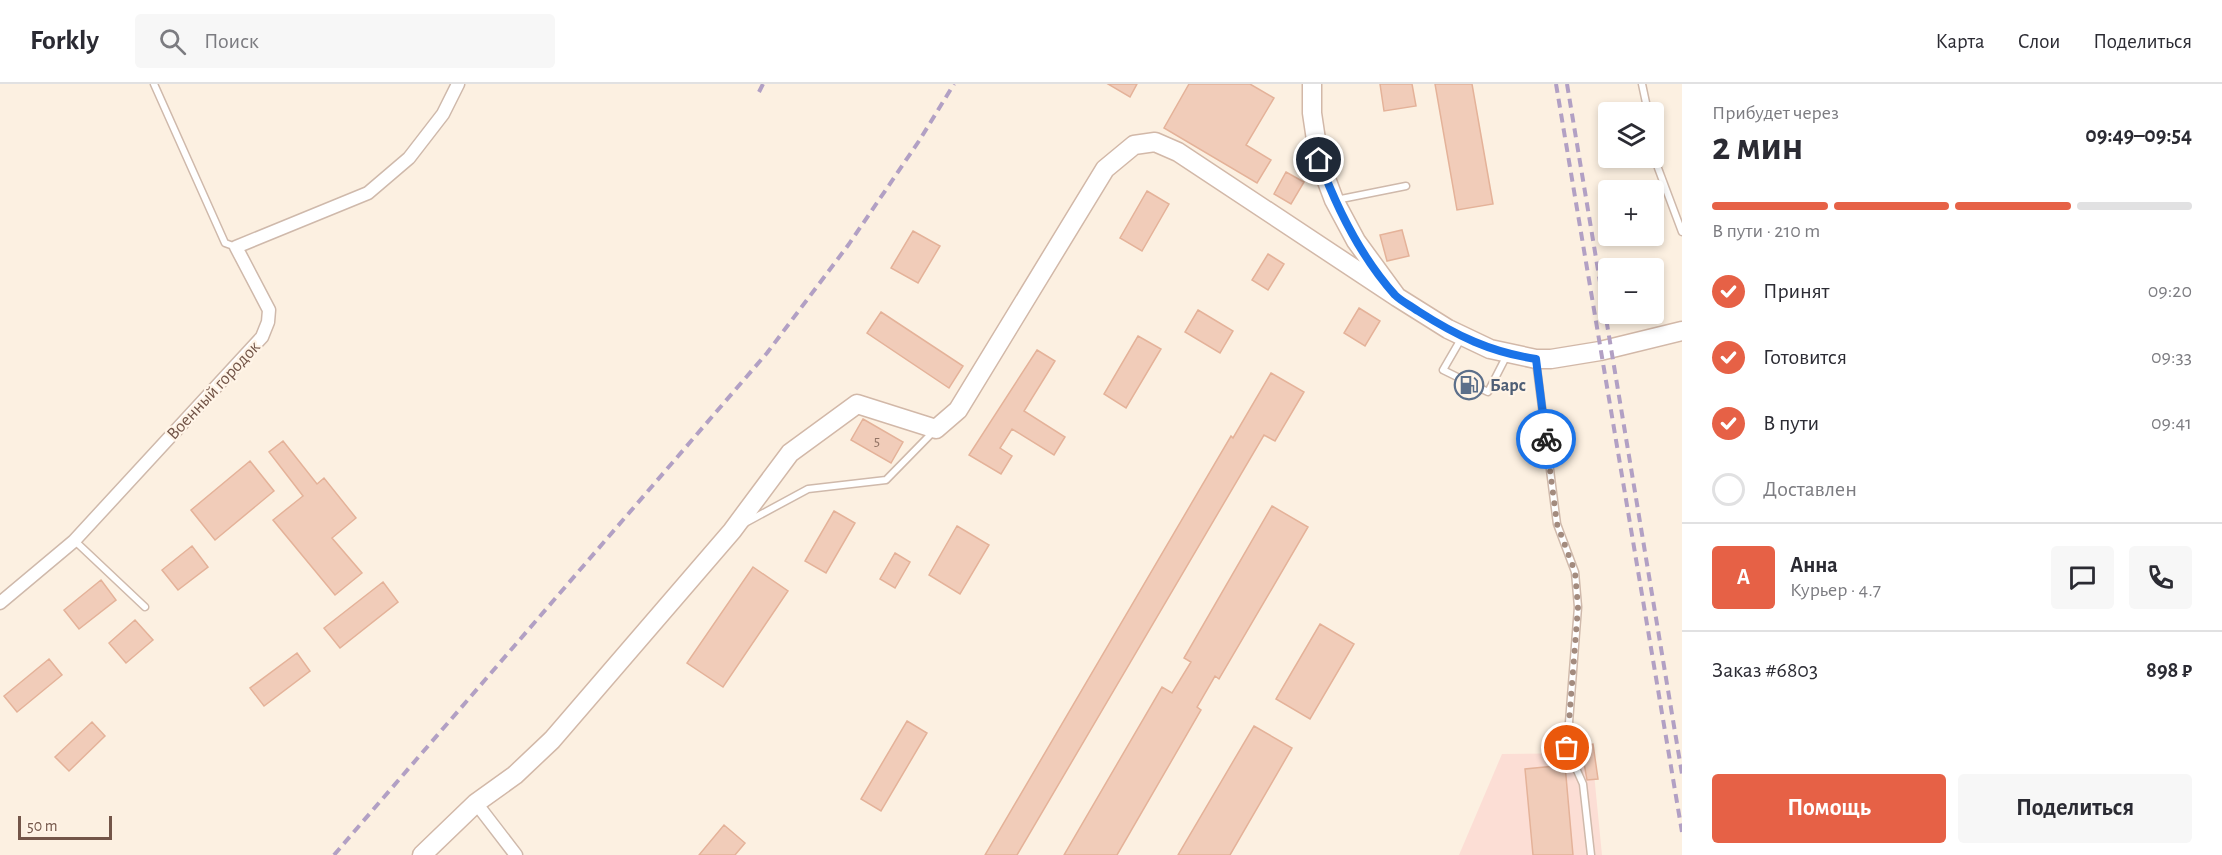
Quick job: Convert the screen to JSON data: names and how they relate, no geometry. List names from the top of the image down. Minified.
{"streets":{"street":["Военный городок"]},"places":{"fuel station":["Барс"]},"house_numbers":["5"],"scale_bar":"50 m","page":{"header":"Forkly","search":"Поиск","nav":["Карта","Слои","Поделиться"],"heading":["2 мин","Прибудет через","09:49–09:54"],"panel":["Анна","Курьер · 4.7","Заказ #6803","898 ₽"],"map_buttons":["+","−"],"bar":"В пути · 210 m","list":[["Принят","09:20"],["Готовится","09:33"],["В пути","09:41"],"Доставлен"],"round":"А","buttons":["Помощь","Поделиться"],"scale":"50 m"}}
